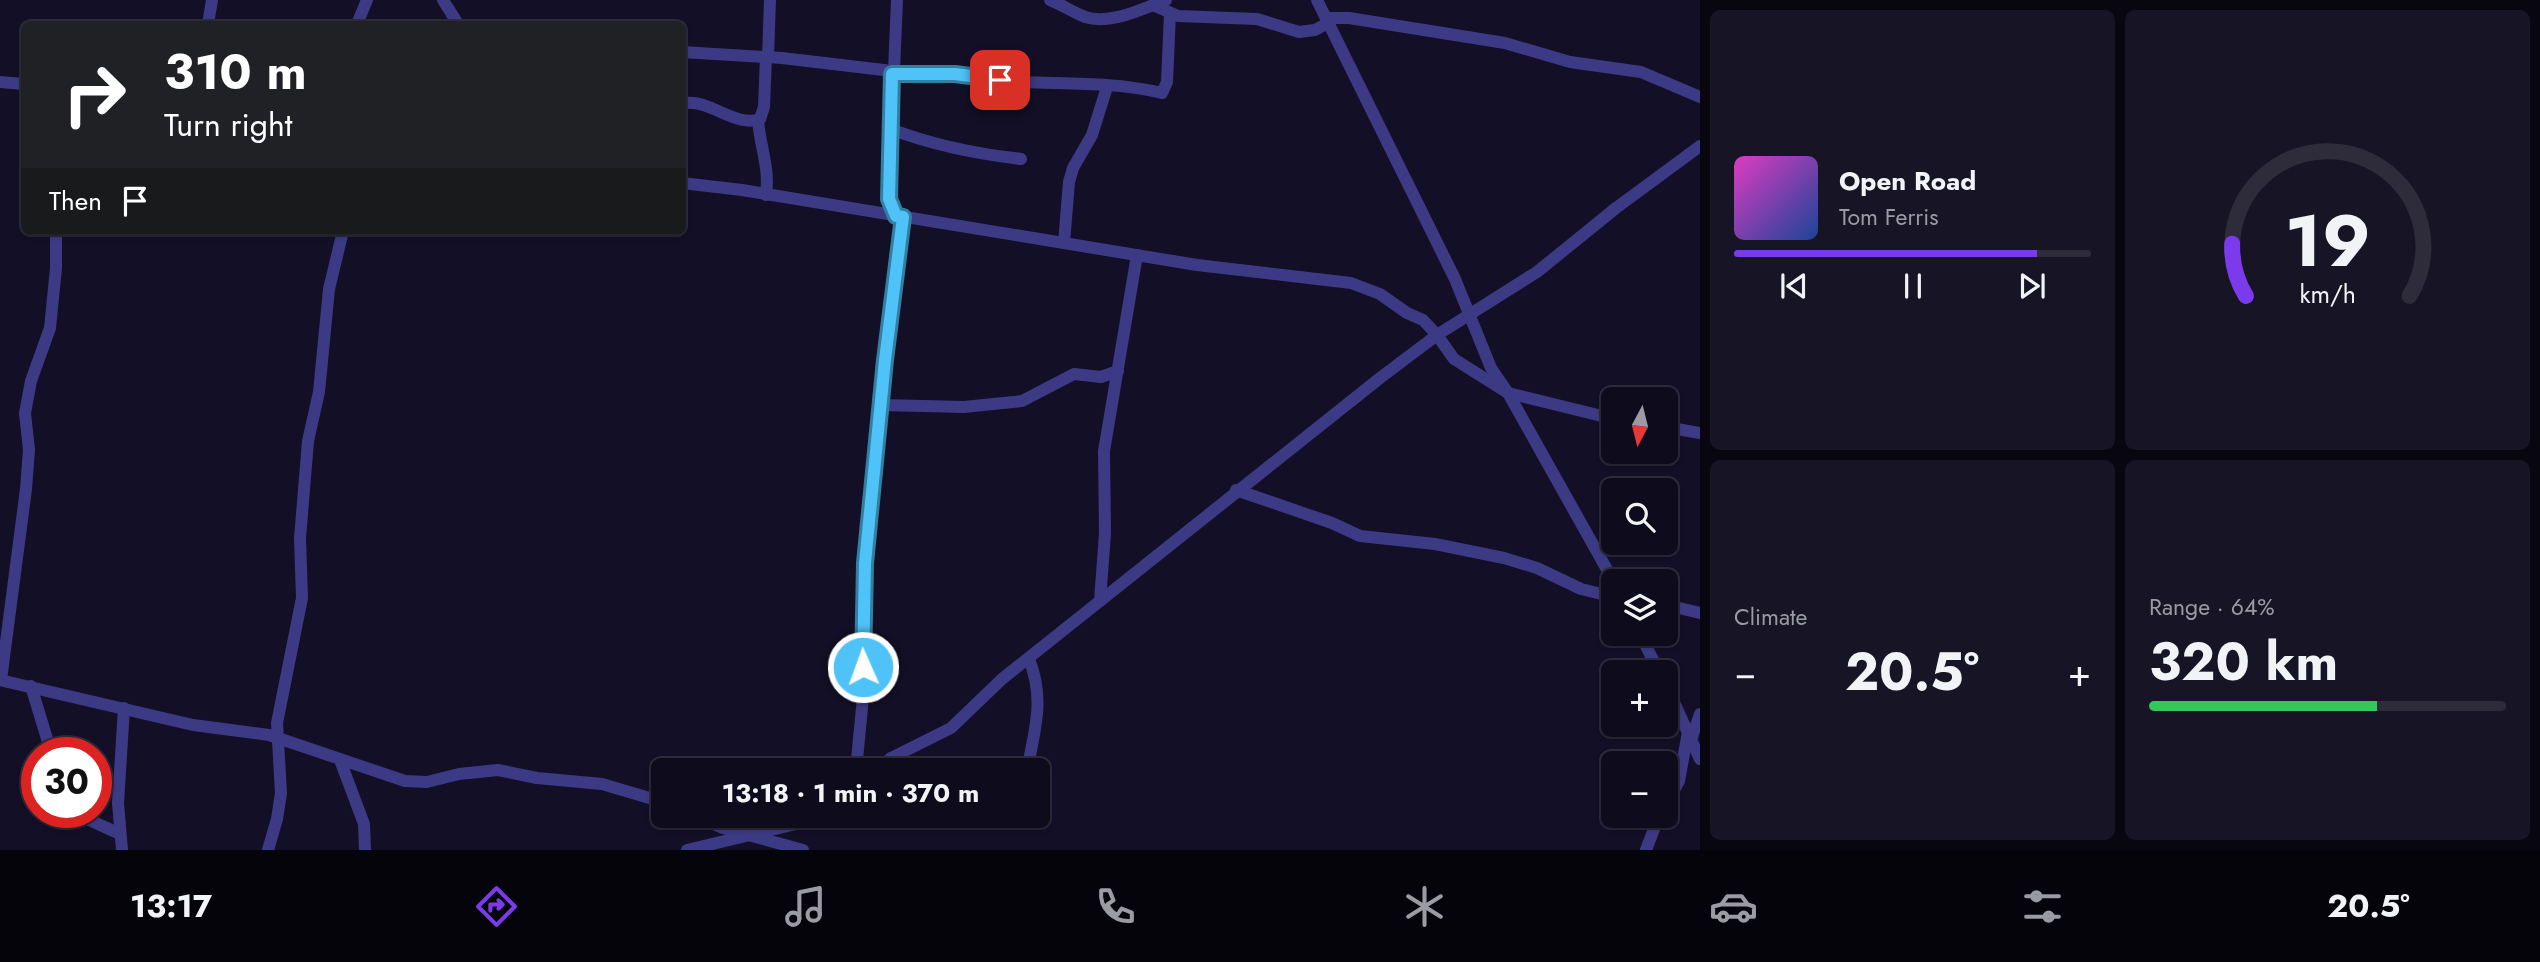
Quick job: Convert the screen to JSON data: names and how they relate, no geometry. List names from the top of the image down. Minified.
{"north":"bottom","page":{"turn":["310 m","Turn right"],"song":["Open Road","Tom Ferris"],"then":"Then","map_buttons":["+","−"],"tile":["Climate",["Range · 64%","320 km"]],"heat":["−","20.5°","+"],"limit":"30","trip":"13:18 · 1 min · 370 m","tabs":["13:17","20.5°"],"gauge":["19","km/h"]}}
